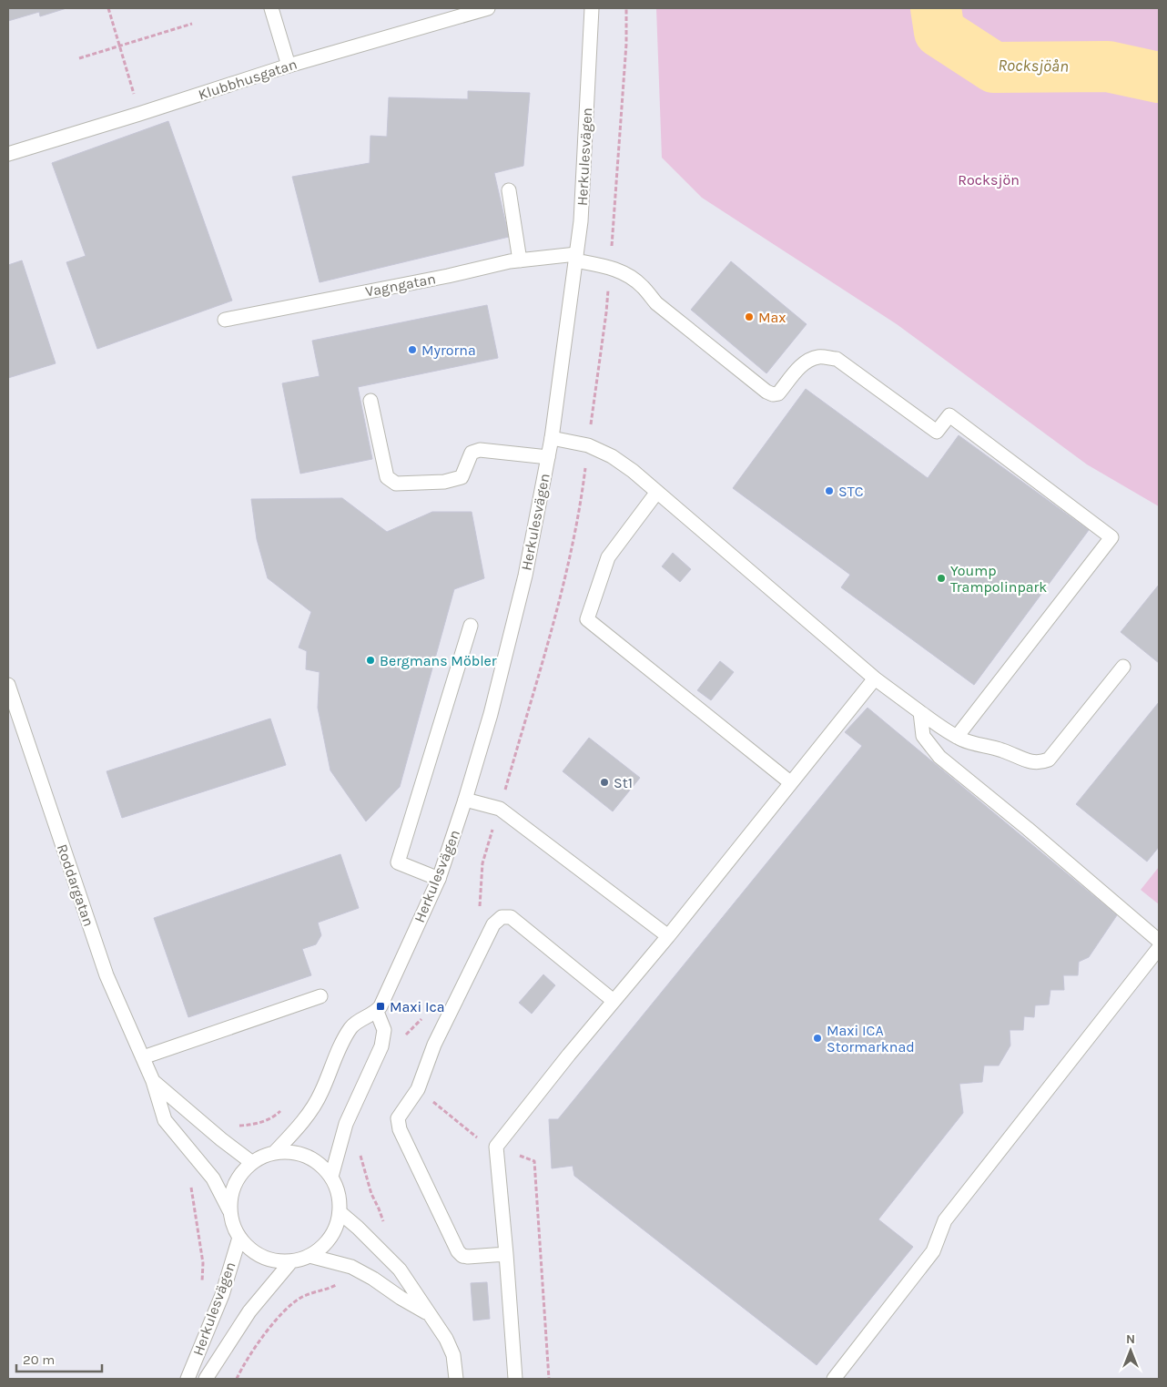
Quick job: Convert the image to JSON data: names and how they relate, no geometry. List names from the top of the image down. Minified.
{"streets":{"main road":["Klubbhusgatan","Herkulesvägen","Vagngatan","Roddargatan"]},"crossings":[["Herkulesvägen","Vagngatan"],["Herkulesvägen","Roddargatan"]],"water":["Rocksjöån"],"parks":["Rocksjön"],"places":{"other":["Max","Myrorna","STC","Yoump Trampolinpark","Bergmans Möbler","St1","Maxi ICA Stormarknad"],"transit":["Maxi Ica"]},"scale_bar":"20 m","north":"top"}
